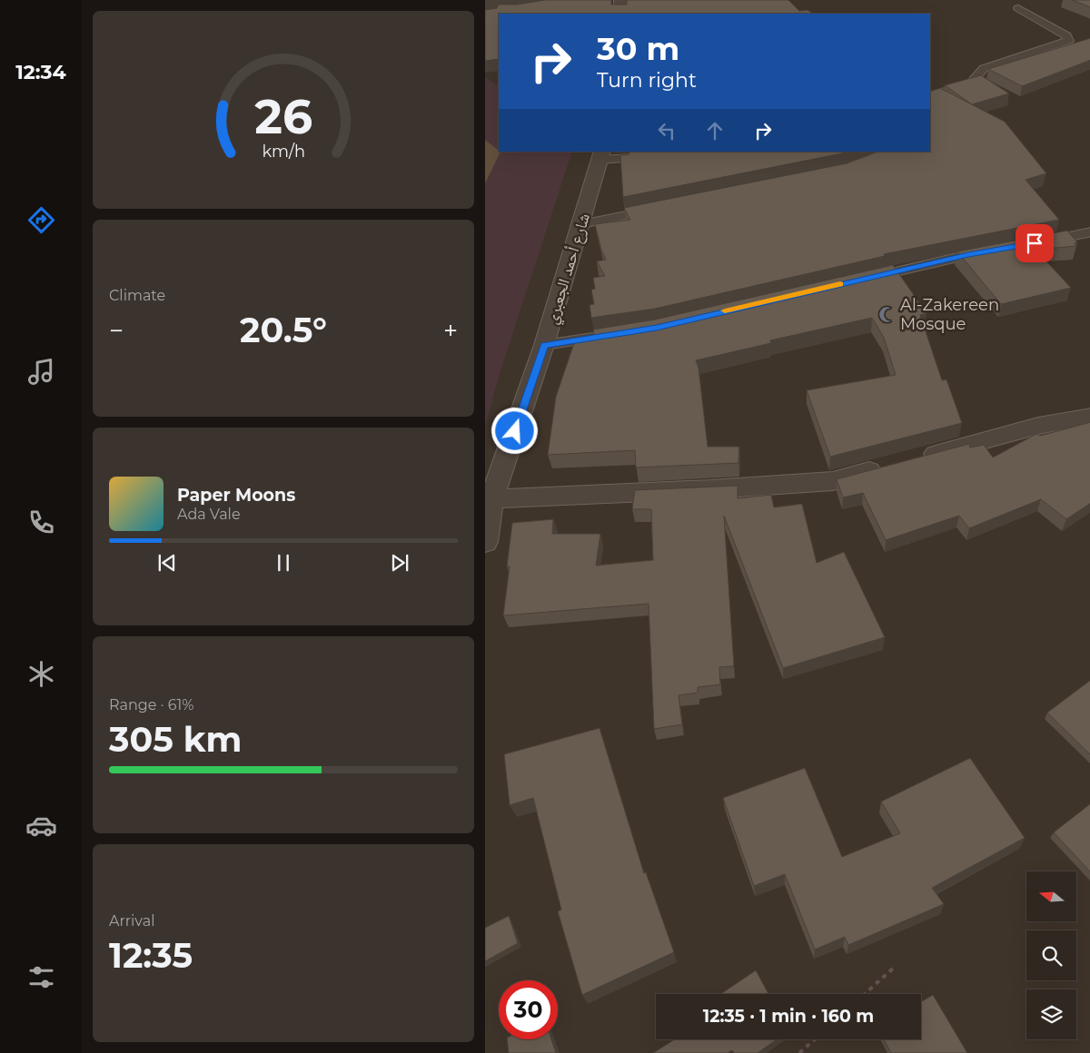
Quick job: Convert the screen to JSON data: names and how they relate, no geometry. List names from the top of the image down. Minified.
{"streets":{"street":["شارع أحمد الجعبري"]},"places":{"mosque":["Al-Zakereen Mosque"]},"north":"left","page":{"tabs":"12:34","turn":["30 m","Turn right"],"tile":["Climate",["Range · 61%","305 km"],["Arrival","12:35"]],"heat":["−","20.5°","+"],"song":["Paper Moons","Ada Vale"],"limit":"30","trip":"12:35 · 1 min · 160 m","gauge":["26","km/h"]}}
